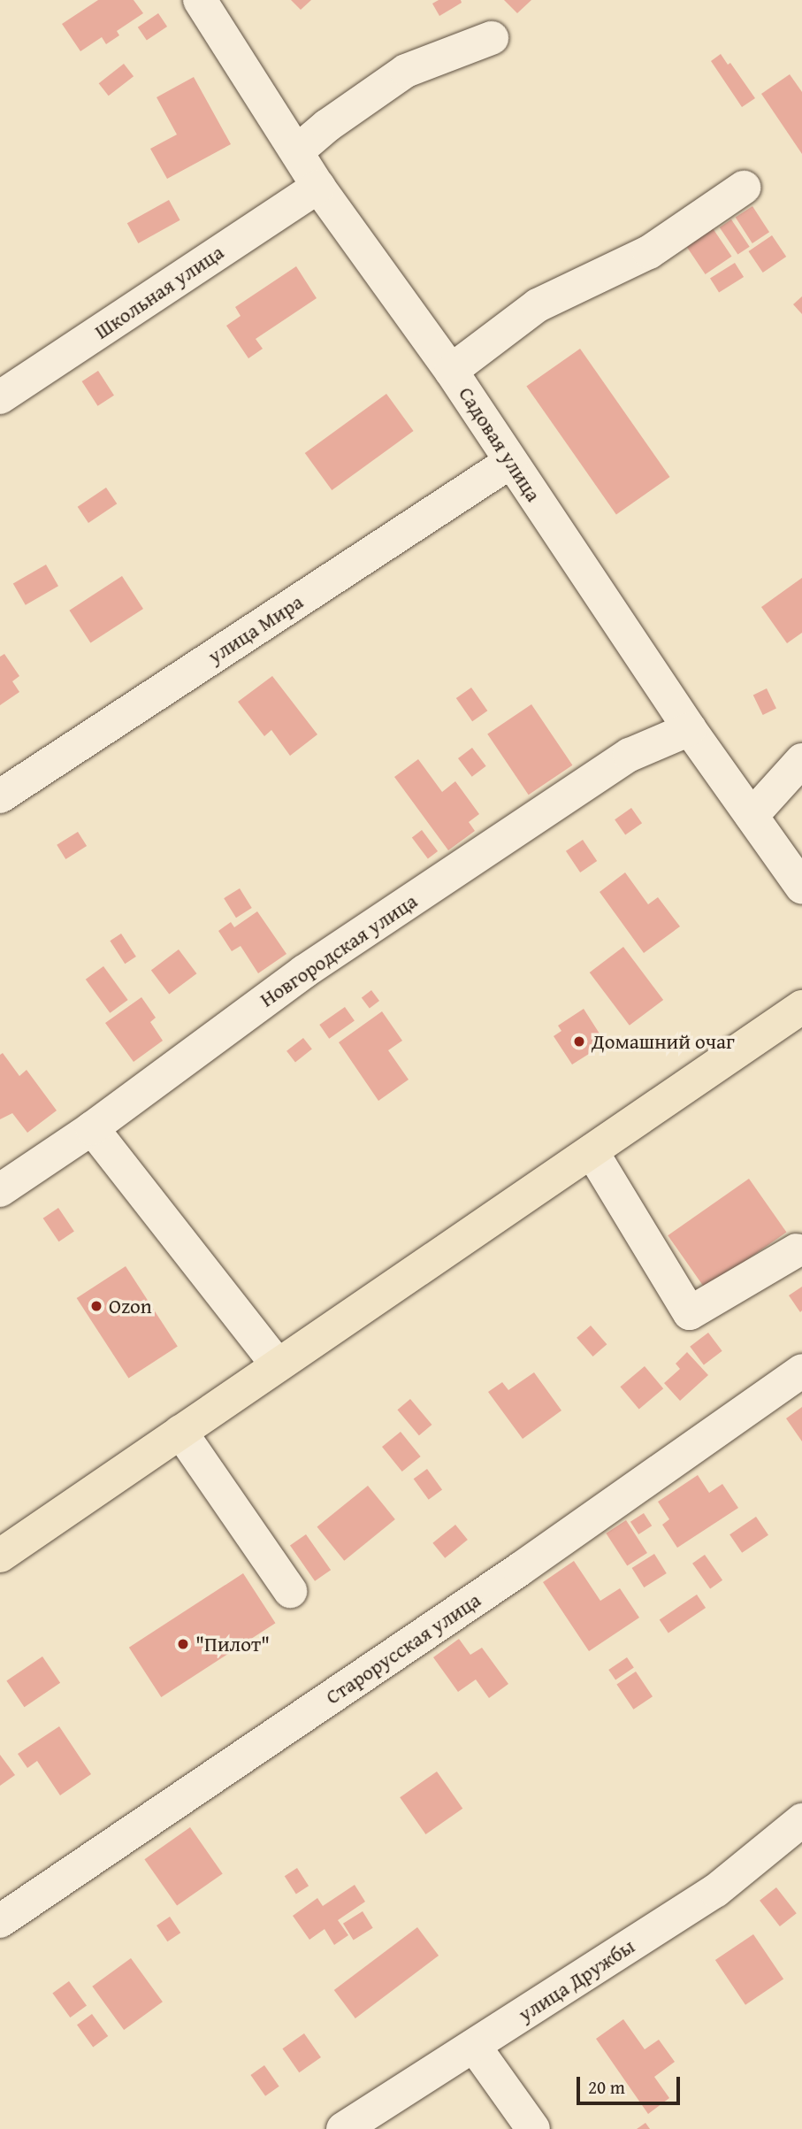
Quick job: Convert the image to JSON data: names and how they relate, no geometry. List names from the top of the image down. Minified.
{"streets":{"street":["Школьная улица","Садовая улица","улица Мира","Новгородская улица","Старорусская улица","улица Дружбы"]},"crossings":[["Школьная улица","Садовая улица"],["Садовая улица","улица Мира"],["Садовая улица","Новгородская улица"]],"places":["Домашний очаг","Ozon","\"Пилот\""],"scale_bar":"20 m"}
